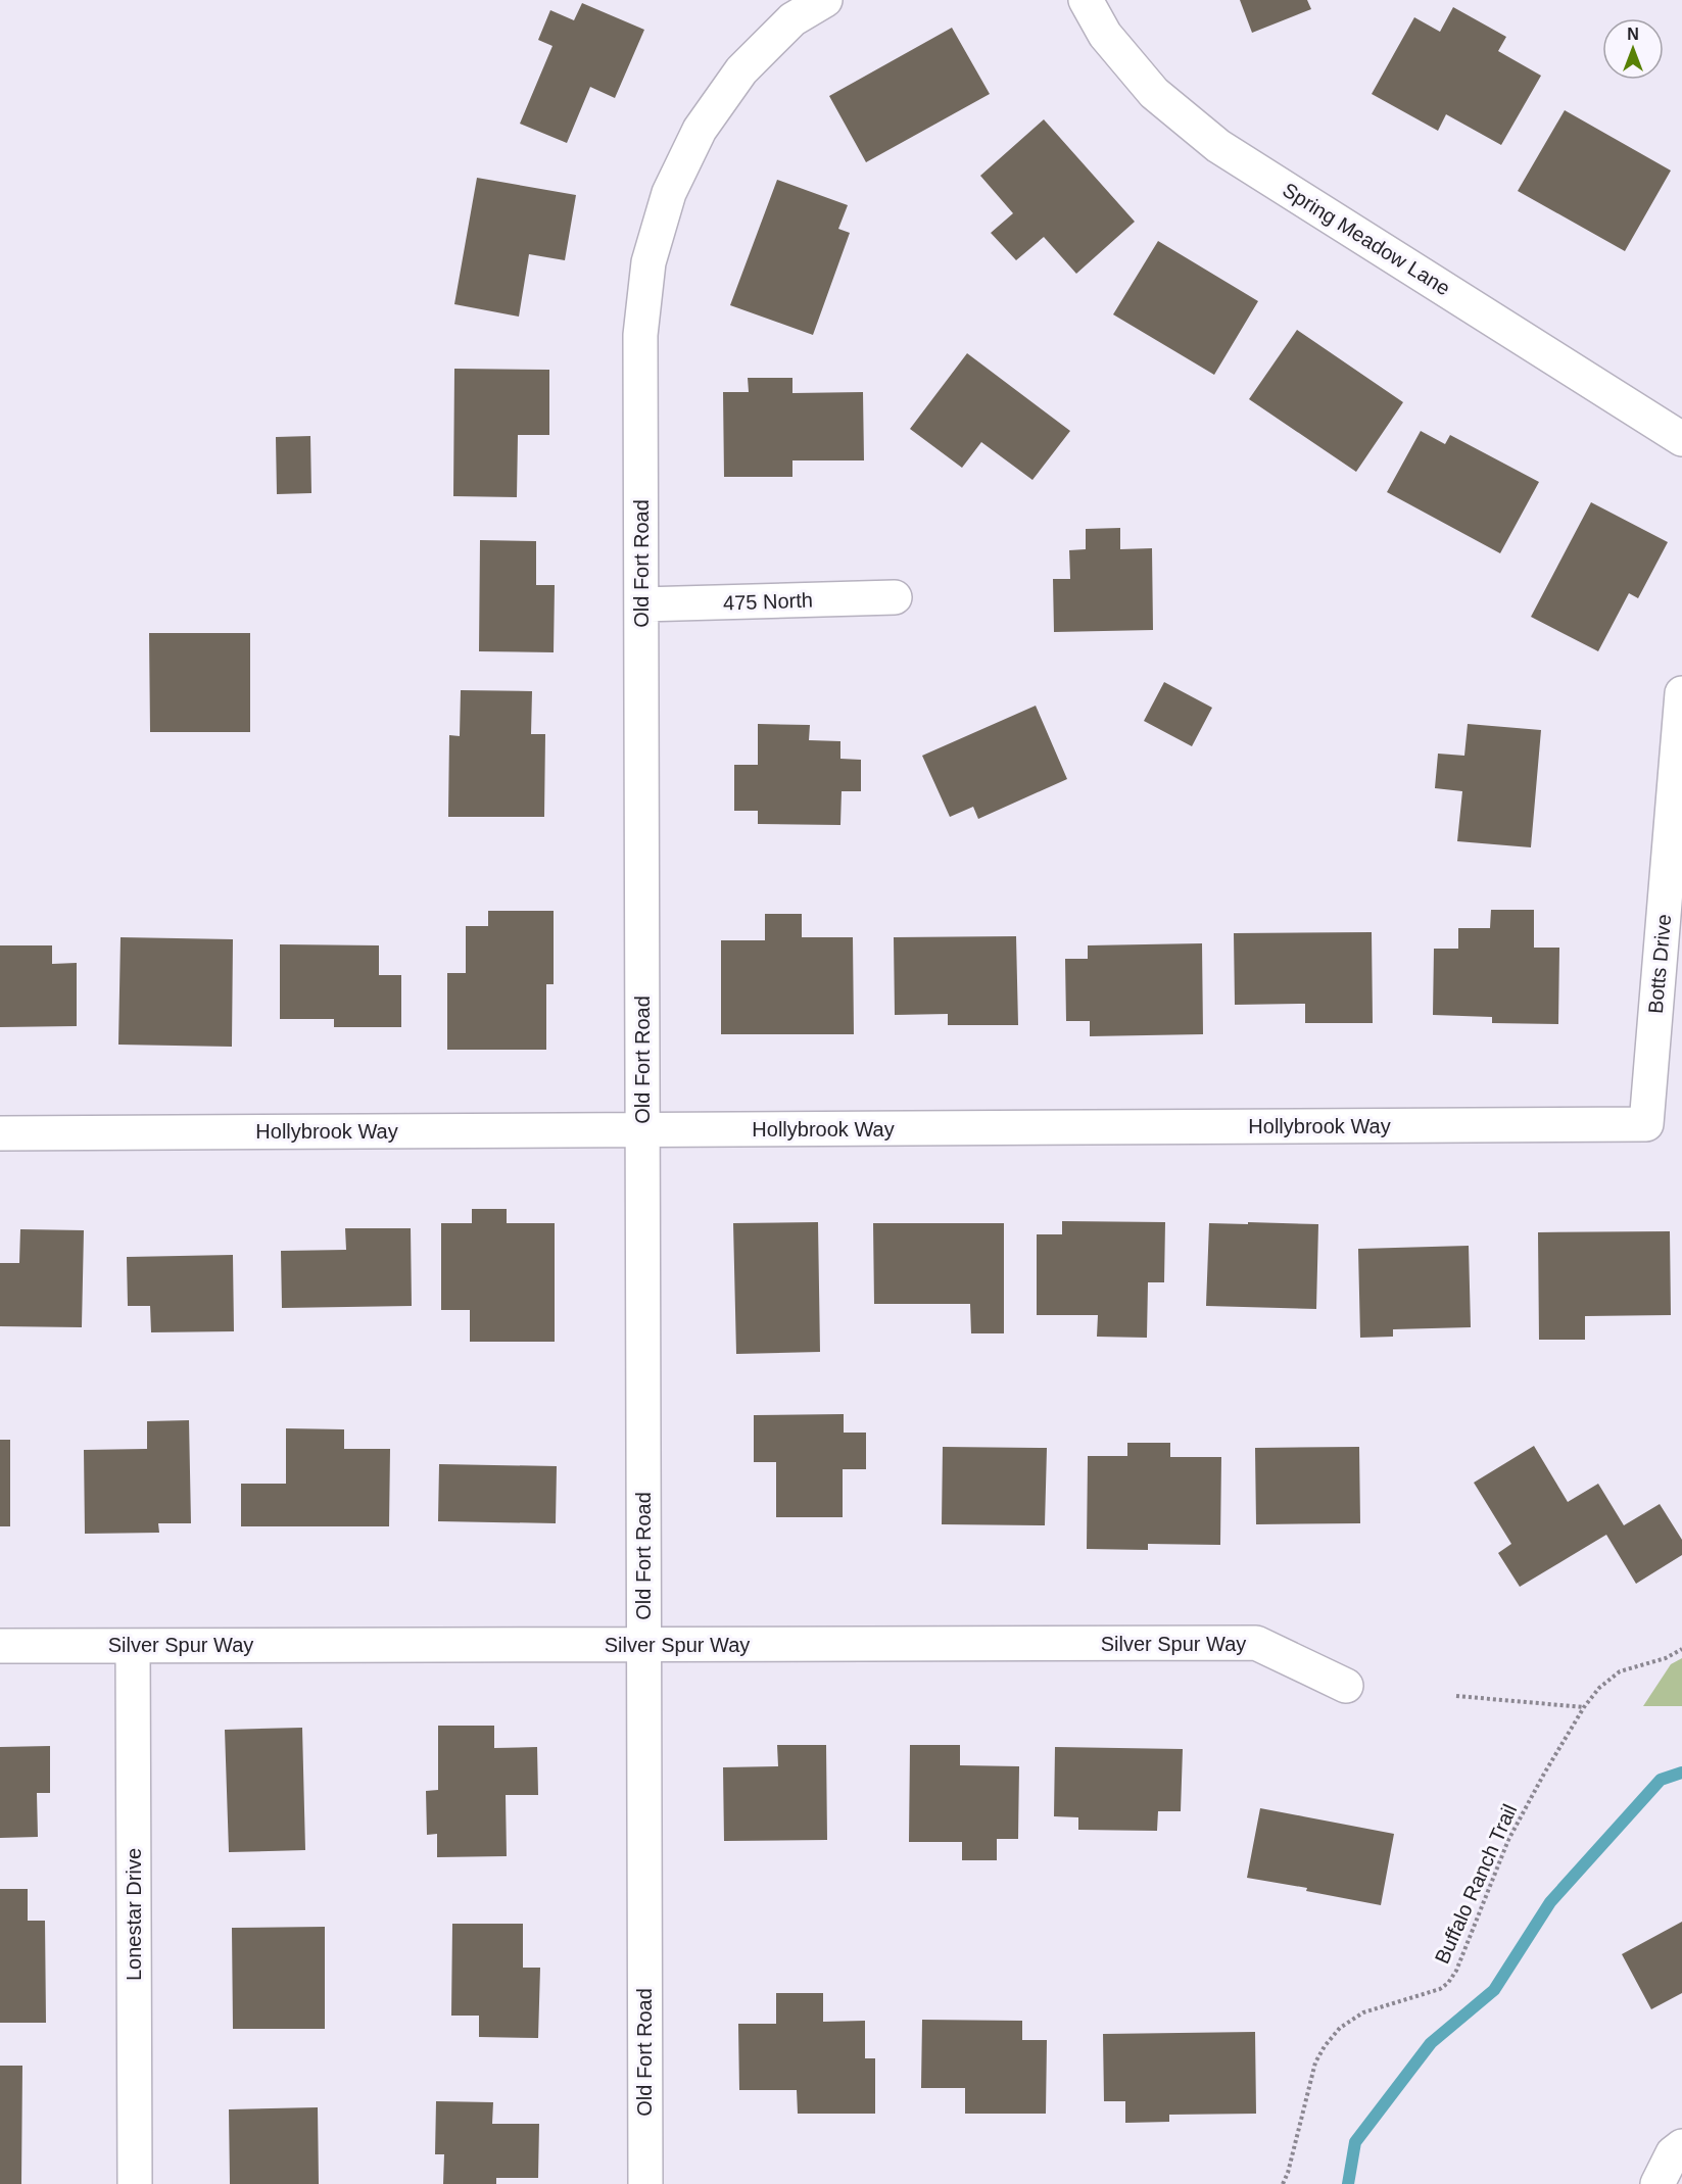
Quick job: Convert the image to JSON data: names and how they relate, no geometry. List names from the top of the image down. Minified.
{"streets":{"street":["Spring Meadow Lane","Old Fort Road","475 North","Botts Drive","Hollybrook Way","Silver Spur Way","Lonestar Drive"],"path":["Buffalo Ranch Trail"]},"crossings":[["Old Fort Road","475 North"],["Old Fort Road","Hollybrook Way"],["Old Fort Road","Silver Spur Way"],["Botts Drive","Hollybrook Way"],["Silver Spur Way","Lonestar Drive"]],"north":"top"}
